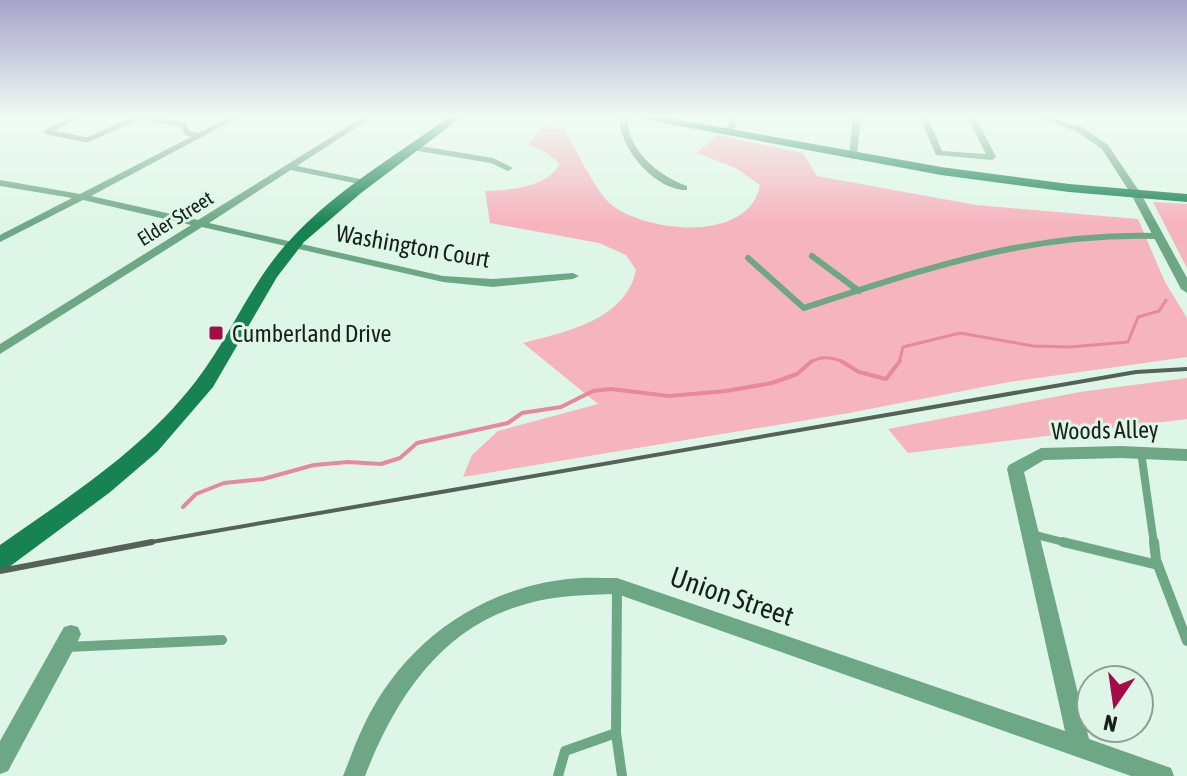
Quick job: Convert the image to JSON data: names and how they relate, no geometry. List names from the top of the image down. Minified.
{"streets":{"street":["Elder Street","Washington Court","Woods Alley","Union Street"]},"crossings":[["Elder Street","Washington Court"]],"places":{"transit":["Cumberland Drive"]},"north":"bottom"}
